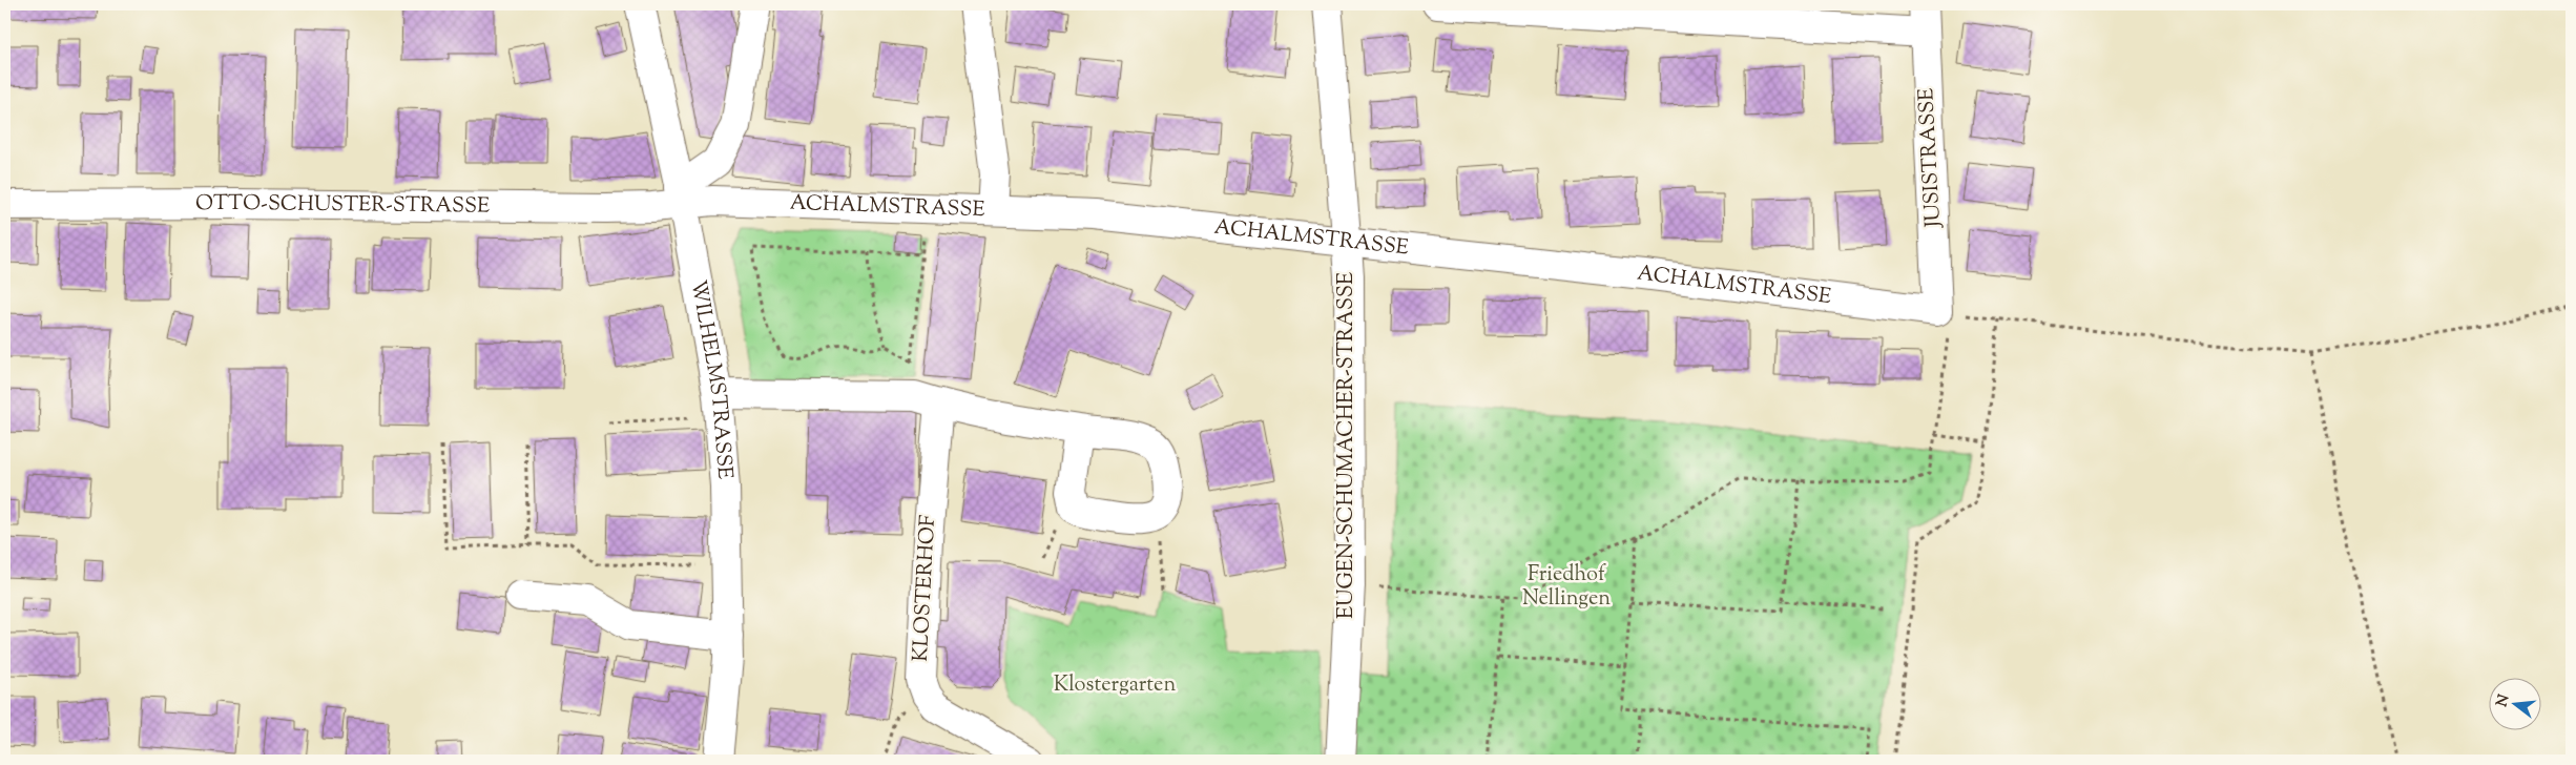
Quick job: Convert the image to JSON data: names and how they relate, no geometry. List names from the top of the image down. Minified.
{"streets":{"street":["JUSISTRASSE","OTTO-SCHUSTER-STRASSE","ACHALMSTRASSE","WILHELMSTRASSE","EUGEN-SCHUMACHER-STRASSE","KLOSTERHOF"]},"crossings":[["JUSISTRASSE","ACHALMSTRASSE"],["OTTO-SCHUSTER-STRASSE","ACHALMSTRASSE"],["OTTO-SCHUSTER-STRASSE","WILHELMSTRASSE"],["ACHALMSTRASSE","WILHELMSTRASSE"],["ACHALMSTRASSE","EUGEN-SCHUMACHER-STRASSE"]],"parks":["Friedhof Nellingen","Klostergarten"],"north":"left"}
